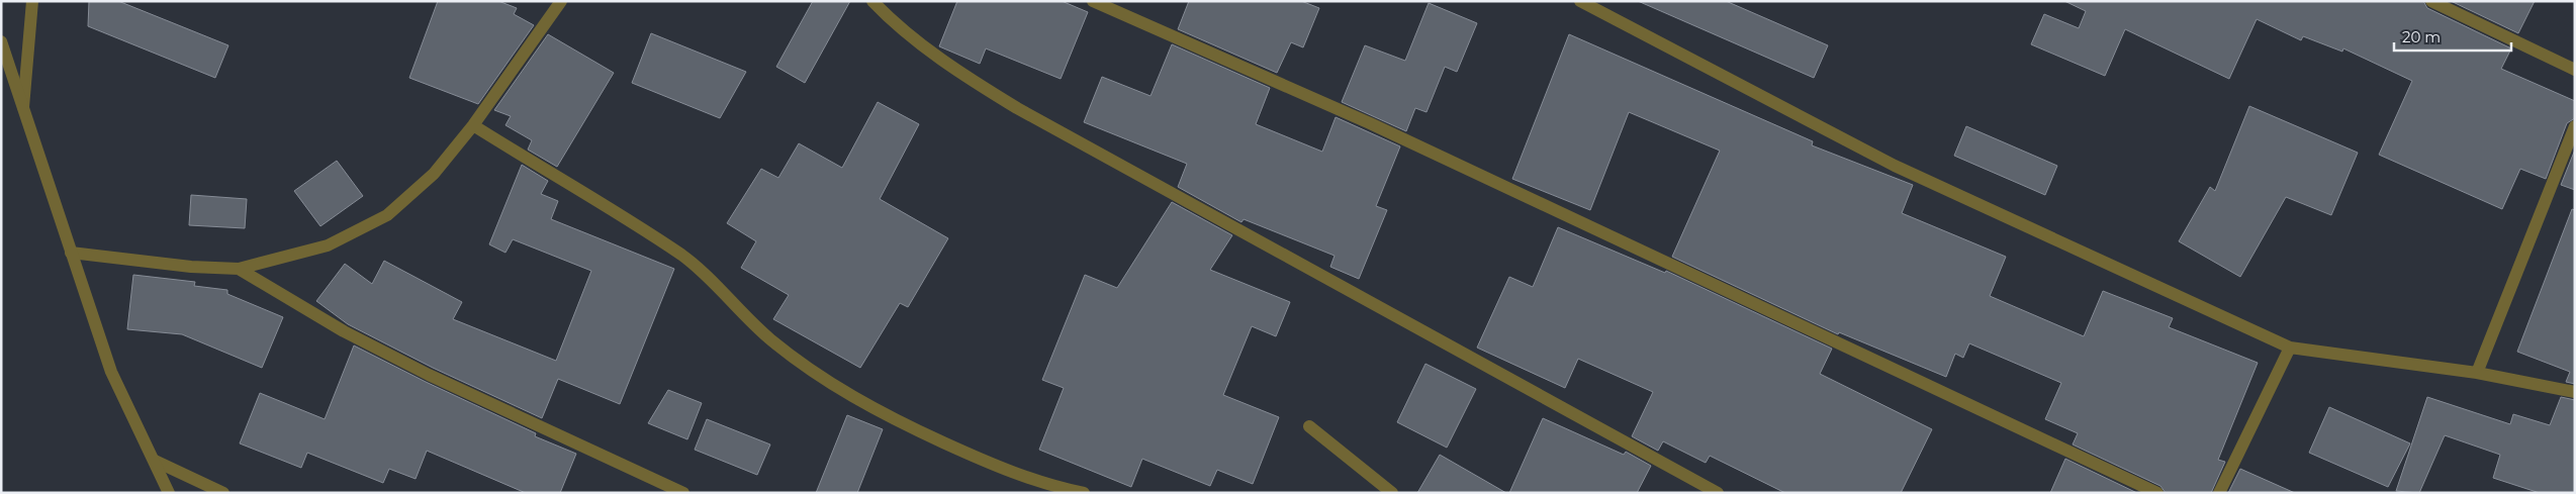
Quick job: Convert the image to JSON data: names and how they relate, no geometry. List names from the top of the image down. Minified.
{"scale_bar":"20 m"}
